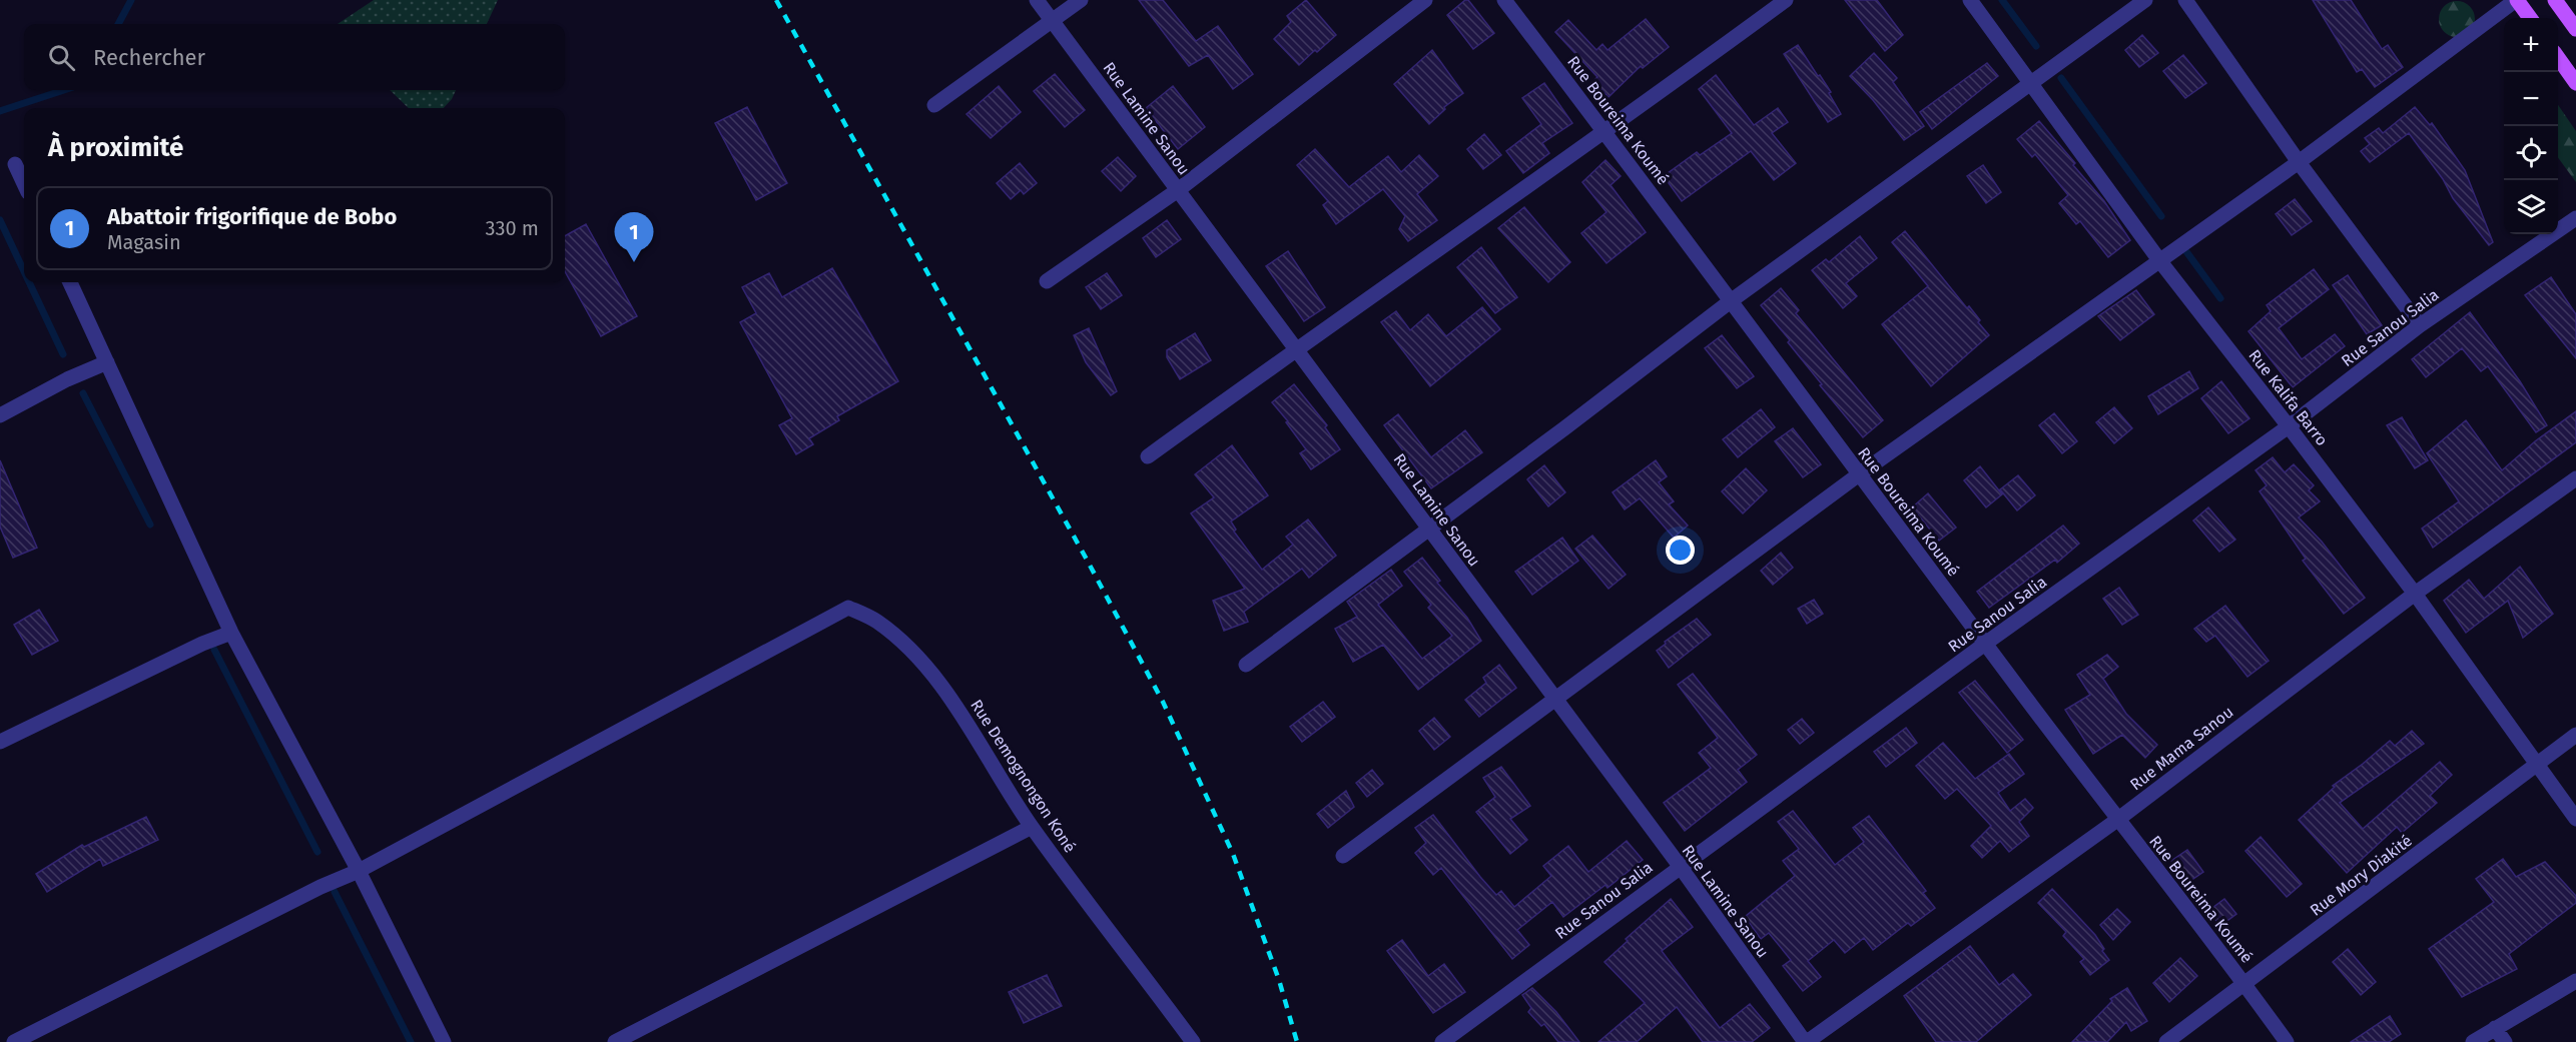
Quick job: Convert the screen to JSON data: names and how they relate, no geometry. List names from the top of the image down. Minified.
{"streets":{"street":["Rue Lamine Sanou","Rue Boureima Koumé","Rue Sanou Salia","Rue Kalifa Barro","Rue Mama Sanou","Rue Demognongon Koné","Rue Mory Diakité"]},"crossings":[["Rue Lamine Sanou","Rue Sanou Salia"],["Rue Lamine Sanou","Rue Mama Sanou"],["Rue Boureima Koumé","Rue Sanou Salia"],["Rue Boureima Koumé","Rue Mama Sanou"],["Rue Boureima Koumé","Rue Mory Diakité"],["Rue Sanou Salia","Rue Kalifa Barro"],["Rue Kalifa Barro","Rue Mama Sanou"],["Rue Kalifa Barro","Rue Mory Diakité"]],"page":{"map_buttons":["+","−"],"search":"Rechercher","heading":"À proximité","list":[{"mark":"1","name":"Abattoir frigorifique de Bobo","note":"Magasin","value":"330 m"}],"pins":"1"}}
